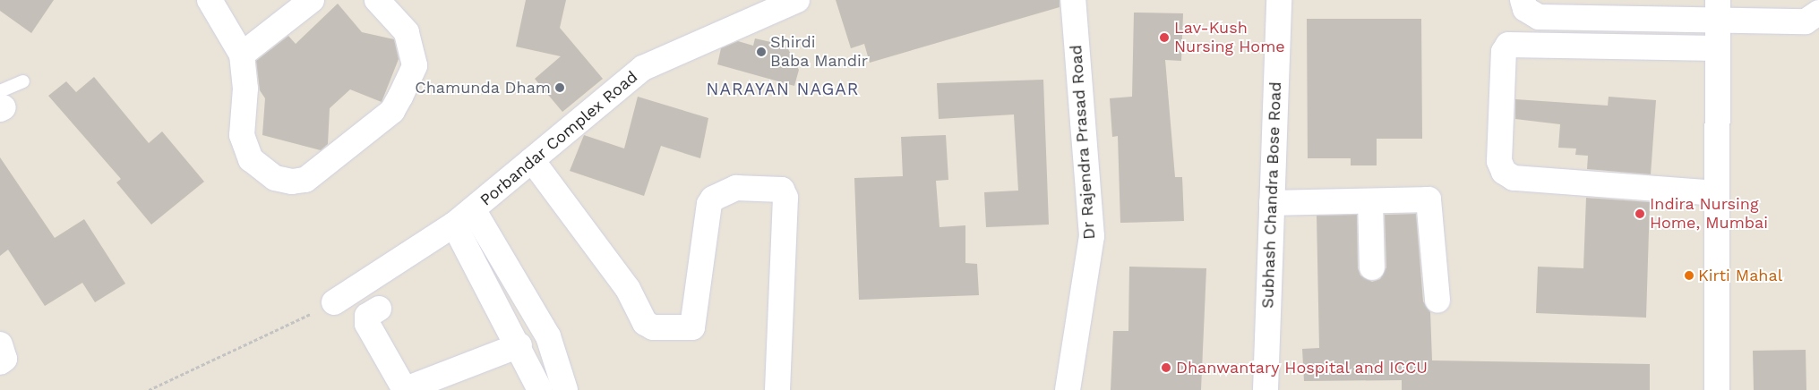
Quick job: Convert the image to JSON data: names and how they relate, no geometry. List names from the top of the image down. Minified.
{"streets":{"street":["Porbandar Complex Road","Dr Rajendra Prasad Road","Subhash Chandra Bose Road"]},"districts":["NARAYAN NAGAR"],"places":["Lav-Kush Nursing Home","Shirdi Baba Mandir","Chamunda Dham","Indira Nursing Home, Mumbai","Kirti Mahal","Dhanwantary Hospital and ICCU"]}
